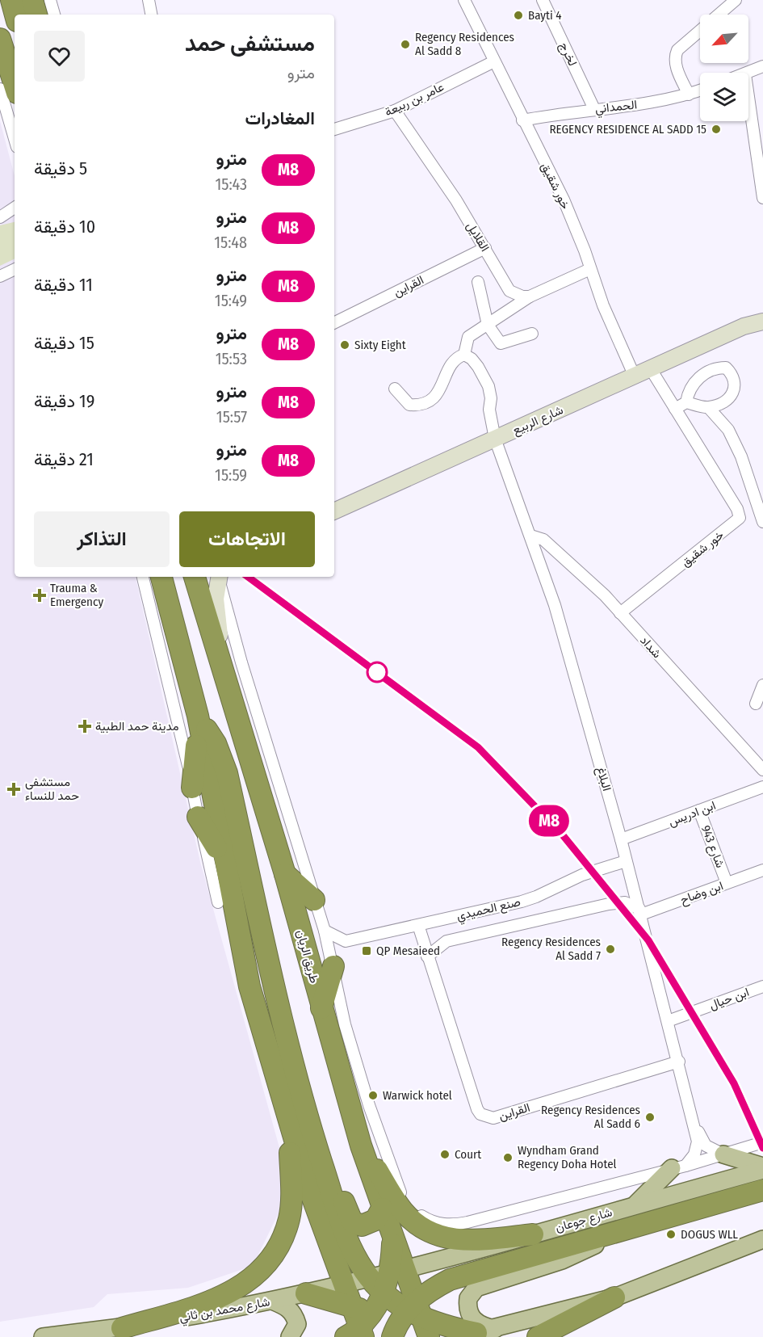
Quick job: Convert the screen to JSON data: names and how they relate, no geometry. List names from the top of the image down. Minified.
{"streets":{"highway":["طريق الريان"],"main road":["شارع جوعان","شارع محمد بن ثاني"],"street":["لخرج","عامر بن ربيعة","الحمداني","خور شقيق","القلايل","القراين","شارع الربيع","شداد","البلاغ","ابن ادريس","شارع 943","ابن وضاح","صنع الحميدي","ابن حيال"]},"crossings":[["لخرج","الحمداني"],["عامر بن ربيعة","خور شقيق"],["عامر بن ربيعة","القلايل"],["الحمداني","خور شقيق"],["خور شقيق","شارع الربيع"],["خور شقيق","شداد"],["القلايل","القراين"],["القراين","البلاغ"],["القراين","صنع الحميدي"],["شارع الربيع","البلاغ"],["شداد","البلاغ"],["البلاغ","ابن ادريس"],["البلاغ","ابن وضاح"],["البلاغ","صنع الحميدي"],["البلاغ","طريق الريان"],["البلاغ","ابن حيال"],["ابن ادريس","شارع 943"],["شارع 943","ابن وضاح"],["طريق الريان","شارع جوعان"],["طريق الريان","شارع محمد بن ثاني"],["شارع جوعان","شارع محمد بن ثاني"]],"places":{"other":["Bayti 4","Regency Residences Al Sadd 8","REGENCY RESIDENCE AL SADD 15","Sixty Eight","Regency Residences Al Sadd 7","Warwick hotel","Regency Residences Al Sadd 6","Court","Wyndham Grand Regency Doha Hotel","DOGUS WLL"],"health":["Trauma & Emergency","مدينة حمد الطبية","مستشفى حمد للنساء"],"transit":["QP Mesaieed"]},"lines":["metro line M8"],"north":"bottom left","page":{"on_map":"M8","heading":[["مستشفى حمد","مترو"],"المغادرات"],"list":[{"mark":"M8","name":"مترو","note":"15:43","value":"5 دقيقة"},{"mark":"M8","name":"مترو","note":"15:48","value":"10 دقيقة"},{"mark":"M8","name":"مترو","note":"15:49","value":"11 دقيقة"},{"mark":"M8","name":"مترو","note":"15:53","value":"15 دقيقة"},{"mark":"M8","name":"مترو","note":"15:57","value":"19 دقيقة"},{"mark":"M8","name":"مترو","note":"15:59","value":"21 دقيقة"}],"buttons":["الاتجاهات","التذاكر"]}}
